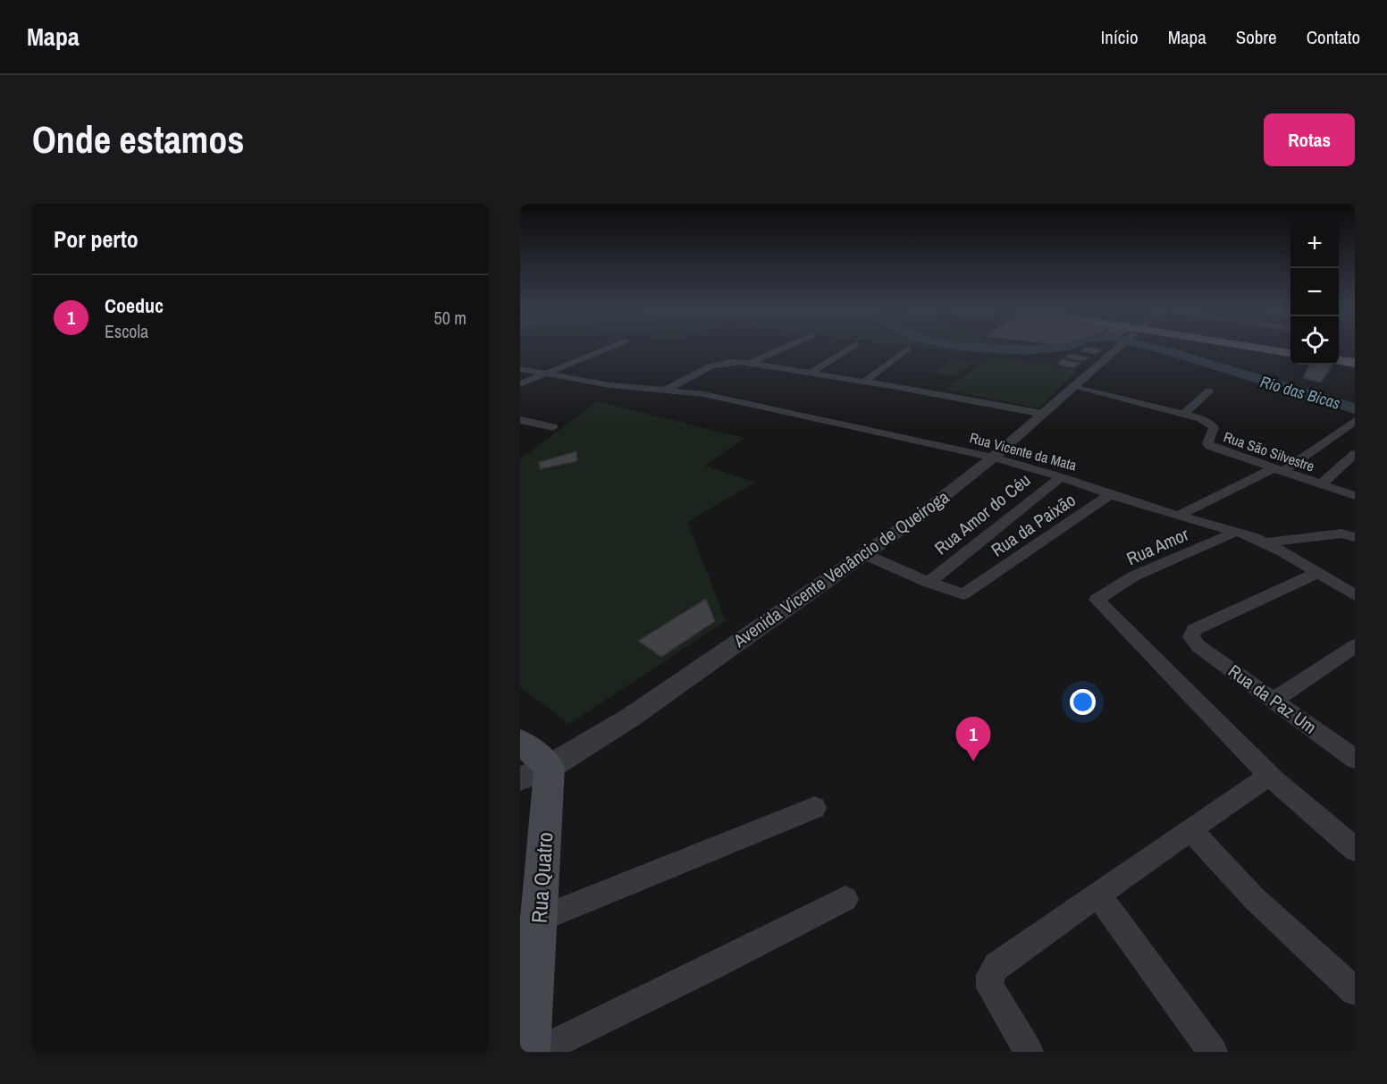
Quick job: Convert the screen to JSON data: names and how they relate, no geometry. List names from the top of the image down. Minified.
{"streets":{"main road":["Rua Quatro"],"street":["Rua Vicente da Mata","Rua São Silvestre","Rua Amor do Céu","Rua da Paixão","Rua Amor","Avenida Vicente Venâncio de Queiroga","Rua da Paz Um"]},"crossings":[["Rua Vicente da Mata","Rua Amor do Céu"],["Rua Vicente da Mata","Rua da Paixão"],["Rua Vicente da Mata","Rua Amor"],["Rua Vicente da Mata","Avenida Vicente Venâncio de Queiroga"],["Rua Vicente da Mata","Rua da Paz Um"],["Rua São Silvestre","Avenida Vicente Venâncio de Queiroga"],["Rua Amor do Céu","Rua da Paixão"],["Avenida Vicente Venâncio de Queiroga","Rua Quatro"]],"water":["Rio das Bicas"],"page":{"header":"Mapa","nav":["Início","Mapa","Sobre","Contato"],"buttons":"Rotas","title":"Onde estamos","heading":"Por perto","map_buttons":["+","−"],"list":[{"mark":"1","name":"Coeduc","note":"Escola","value":"50 m"}],"pins":"1"}}
